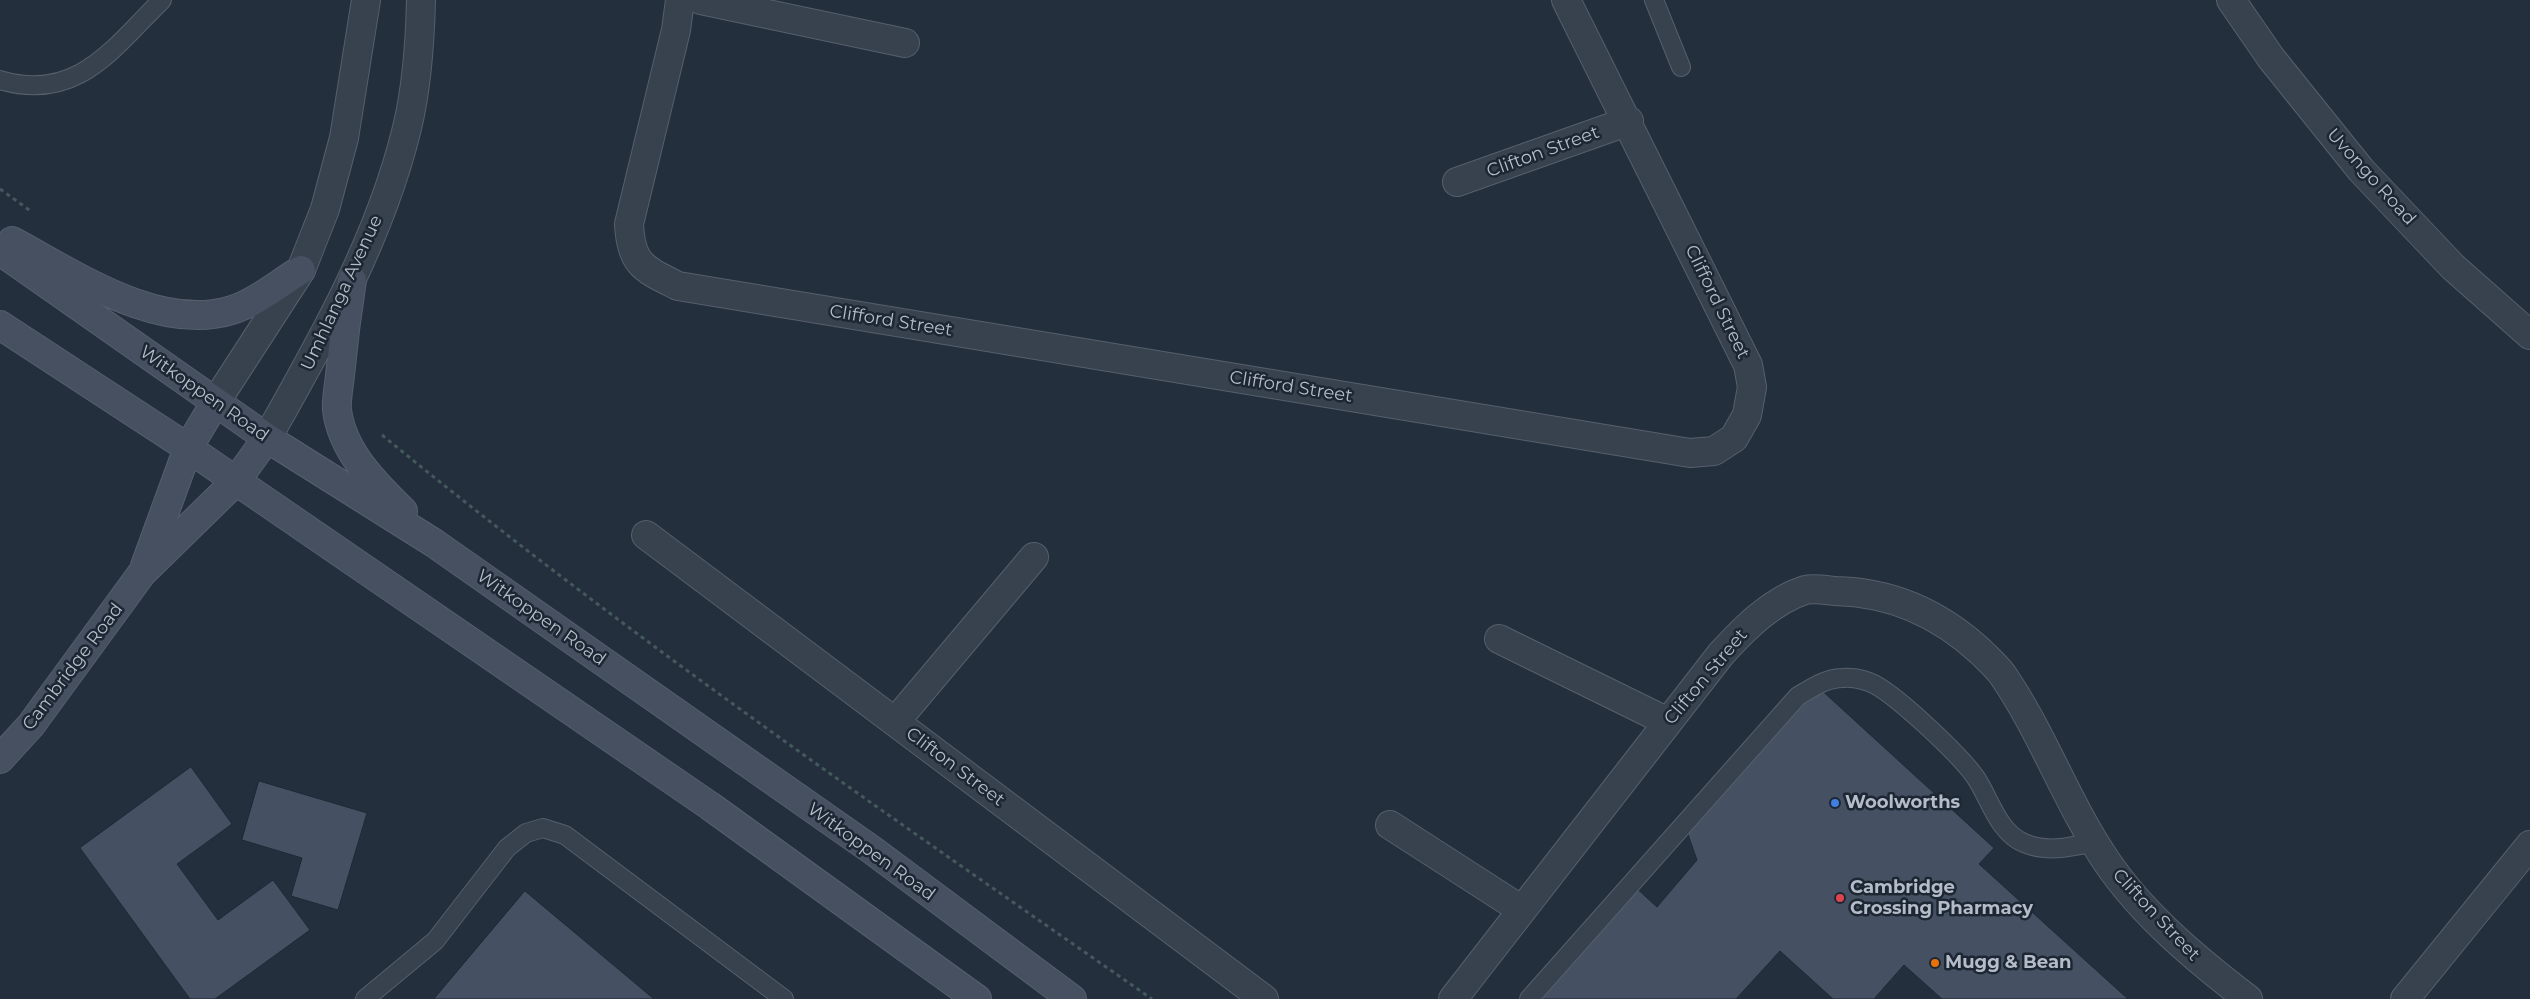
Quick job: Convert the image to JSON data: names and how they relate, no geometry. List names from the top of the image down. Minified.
{"streets":{"main road":["Umhlanga Avenue","Witkoppen Road","Cambridge Road"],"street":["Clifton Street","Uvongo Road","Clifford Street"]},"crossings":[["Clifton Street","Clifford Street"],["Umhlanga Avenue","Witkoppen Road"],["Umhlanga Avenue","Cambridge Road"]],"places":["Woolworths","Cambridge Crossing Pharmacy","Mugg & Bean"]}
